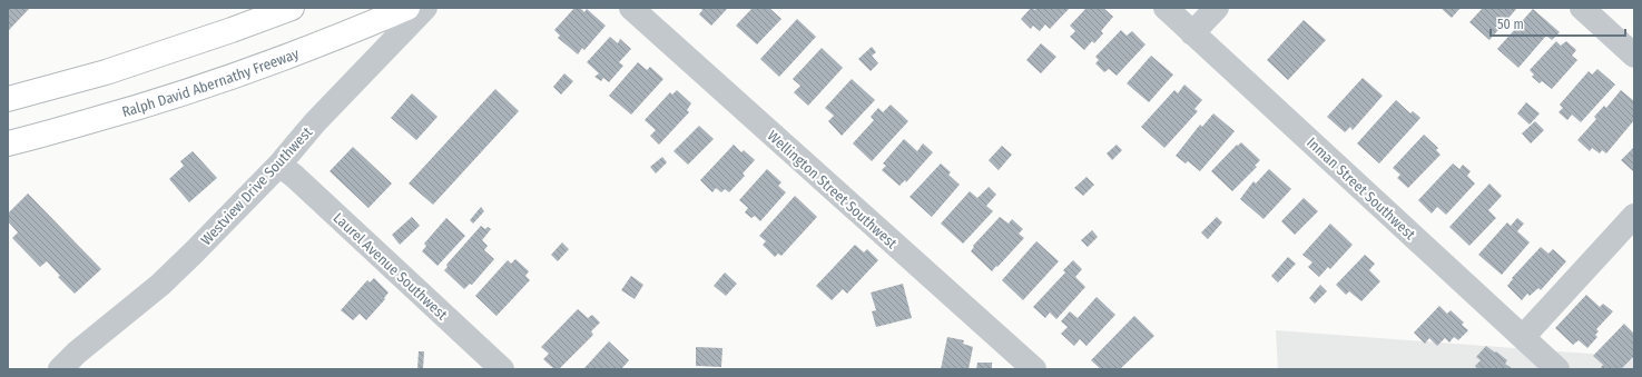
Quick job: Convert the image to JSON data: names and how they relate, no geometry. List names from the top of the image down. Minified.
{"streets":{"highway":["Ralph David Abernathy Freeway"],"street":["Westview Drive Southwest","Inman Street Southwest","Wellington Street Southwest","Laurel Avenue Southwest"]},"crossings":[["Westview Drive Southwest","Laurel Avenue Southwest"]],"scale_bar":"50 m"}
